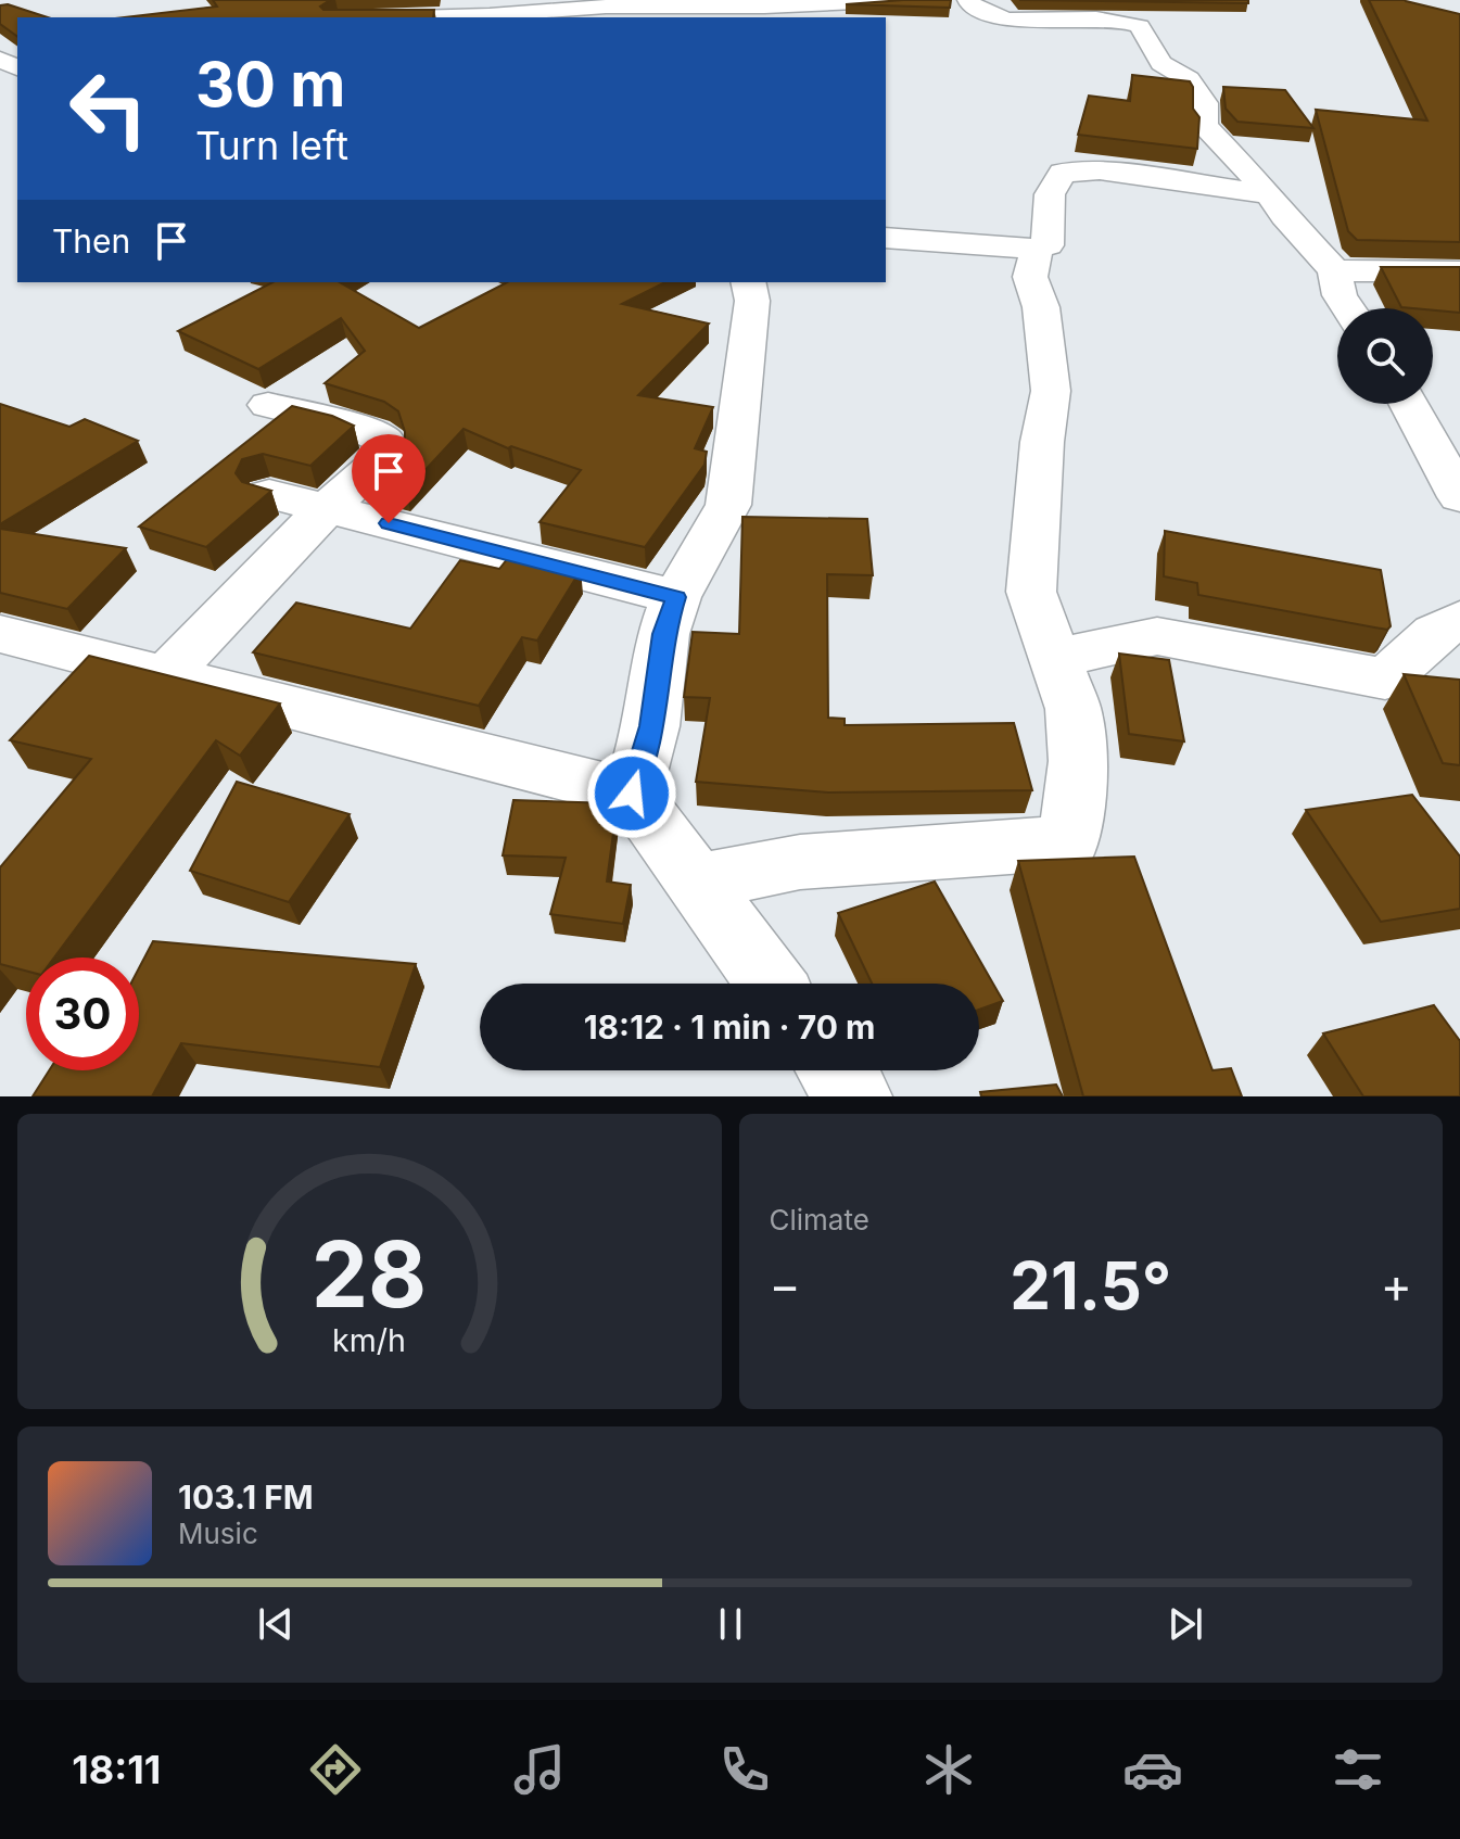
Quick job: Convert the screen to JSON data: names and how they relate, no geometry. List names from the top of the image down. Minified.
{"page":{"turn":["30 m","Turn left"],"then":"Then","limit":"30","trip":"18:12 · 1 min · 70 m","tile":"Climate","heat":["−","21.5°","+"],"song":["103.1 FM","Music"],"tabs":"18:11","gauge":["28","km/h"]}}
